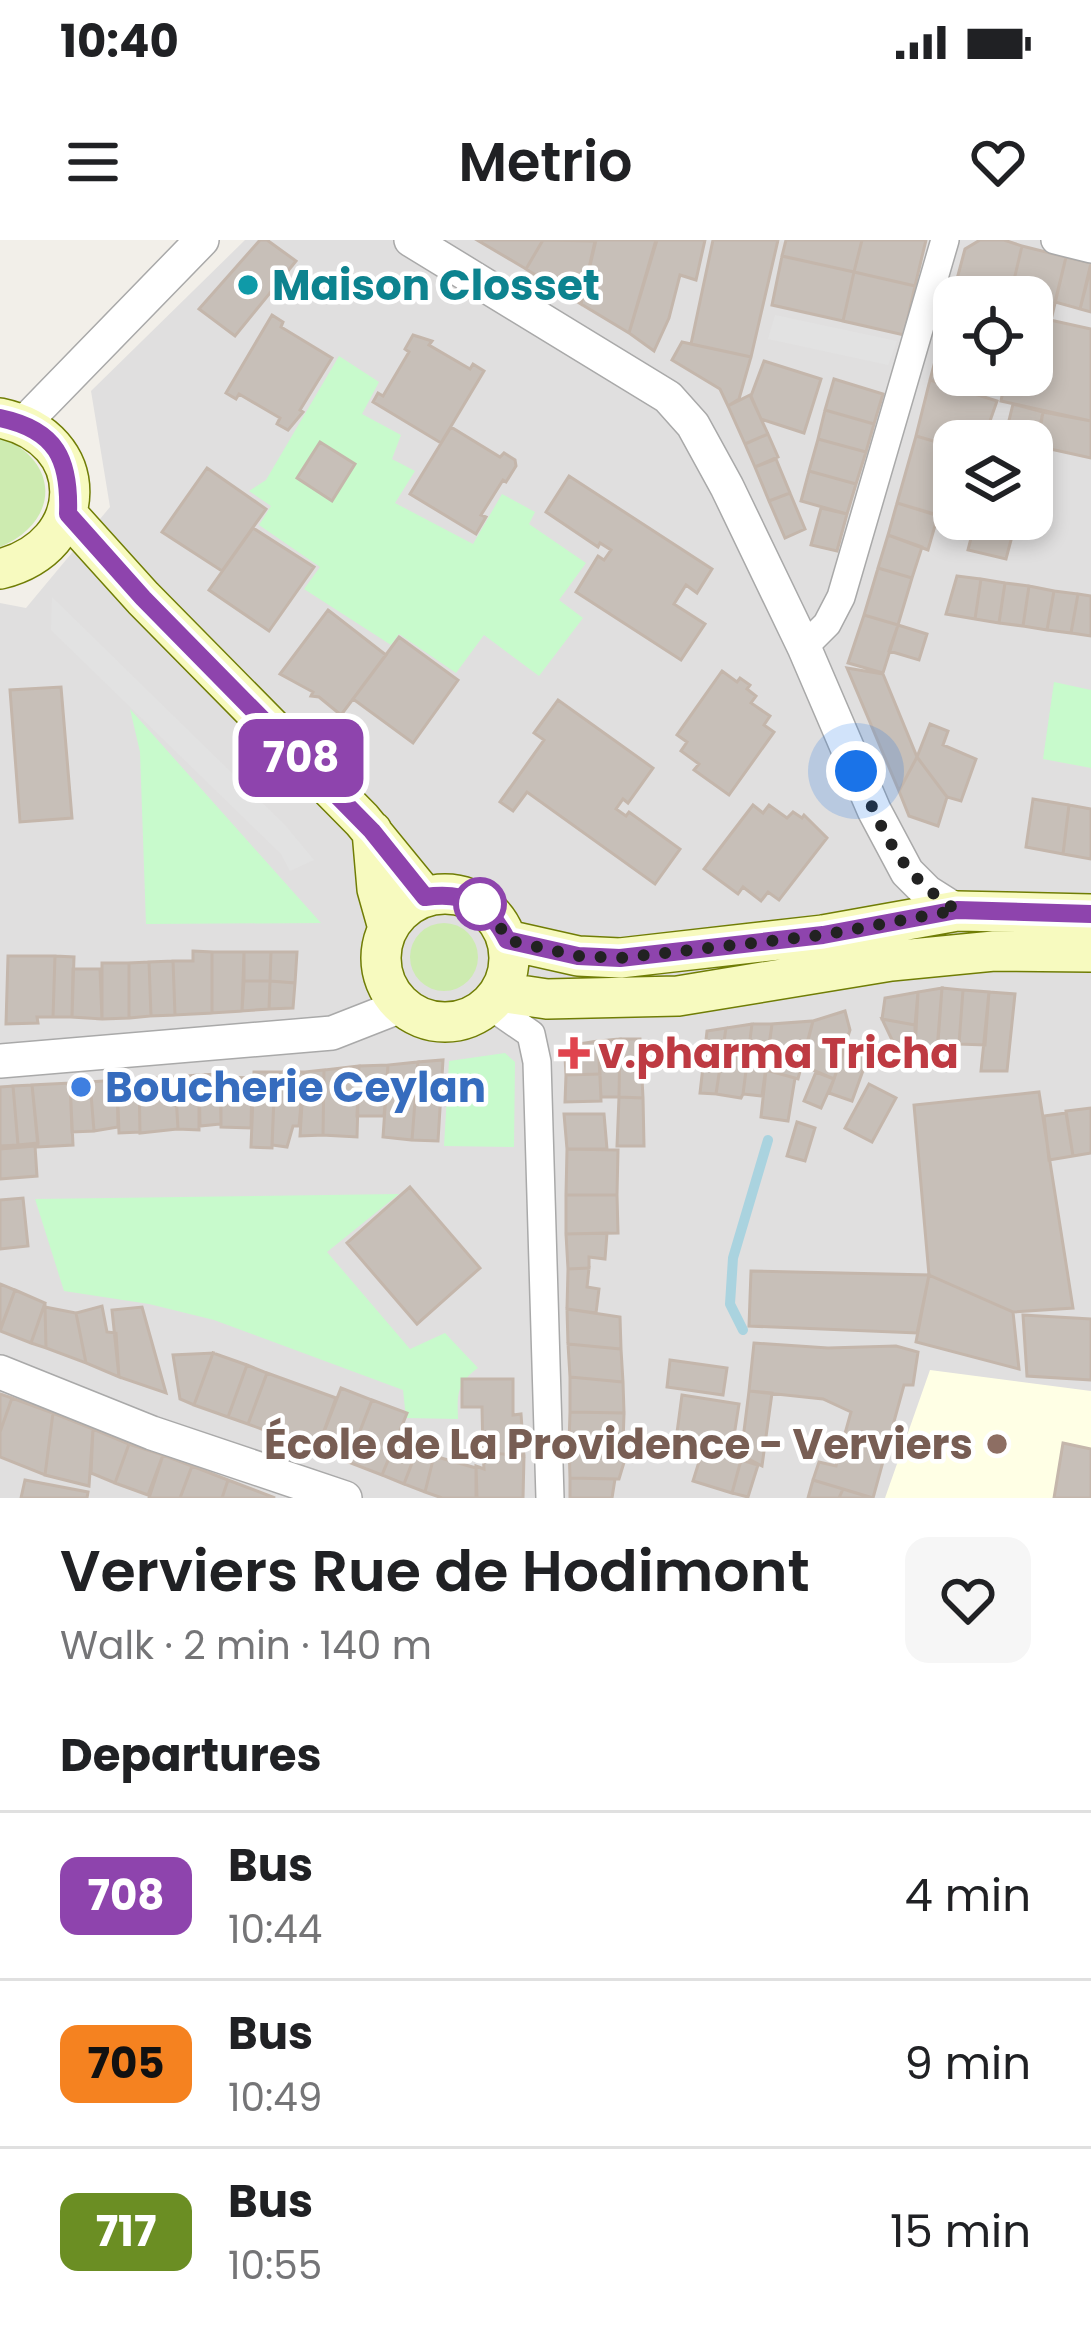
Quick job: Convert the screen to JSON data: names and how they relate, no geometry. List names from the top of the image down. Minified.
{"places":{"other":["Maison Closset","Boucherie Ceylan","École de La Providence - Verviers"],"health":["v.pharma Tricha"]},"lines":["bus line 708"],"page":{"status":"10:40","header":"Metrio","on_map":"708","heading":[["Verviers Rue de Hodimont","Walk · 2 min · 140 m"],"Departures"],"list":[{"mark":"708","name":"Bus","note":"10:44","value":"4 min"},{"mark":"705","name":"Bus","note":"10:49","value":"9 min"},{"mark":"717","name":"Bus","note":"10:55","value":"15 min"}]}}
